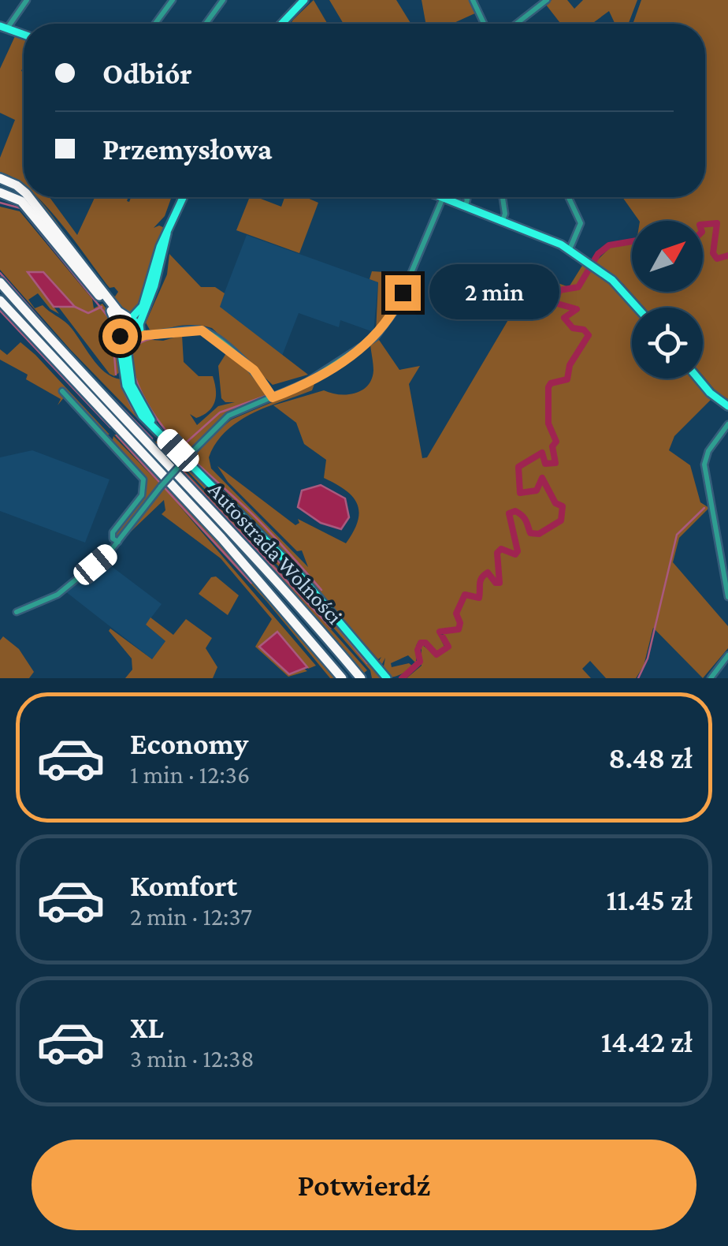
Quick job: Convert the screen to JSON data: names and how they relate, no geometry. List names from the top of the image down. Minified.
{"streets":{"highway":["Autostrada Wolności"]},"north":"top right","page":{"banner":["Odbiór","Przemysłowa"],"bubble":"2 min","list":[{"name":"Economy","note":"1 min · 12:36","value":"8.48 zł"},{"name":"Komfort","note":"2 min · 12:37","value":"11.45 zł"},{"name":"XL","note":"3 min · 12:38","value":"14.42 zł"}],"buttons":"Potwierdź"}}
